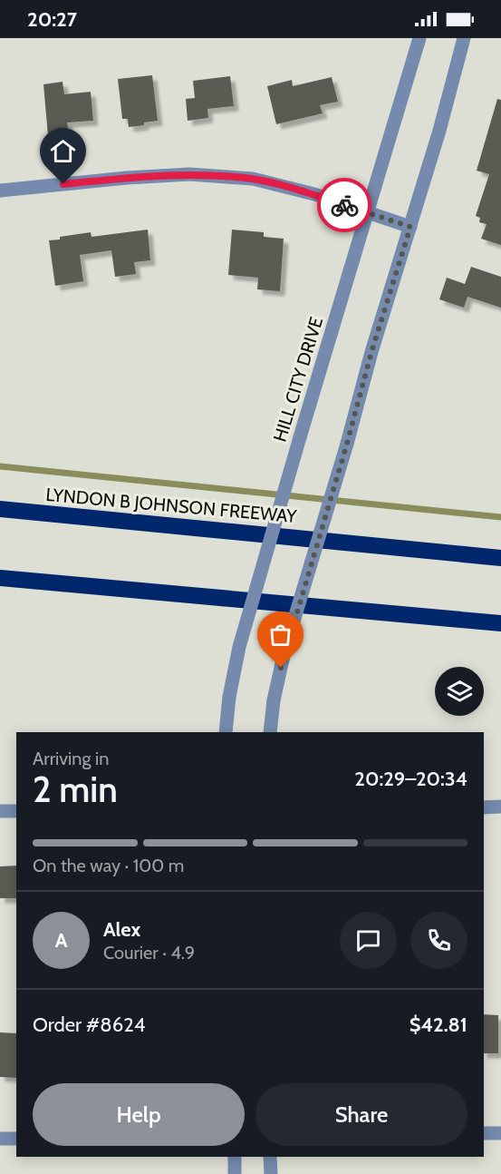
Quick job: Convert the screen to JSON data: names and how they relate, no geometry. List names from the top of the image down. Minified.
{"streets":{"highway":["LYNDON B JOHNSON FREEWAY"],"street":["HILL CITY DRIVE"]},"page":{"status":"20:27","heading":["2 min","Arriving in","20:29–20:34"],"panel":["Alex","Courier · 4.9","Order #8624","$42.81"],"bar":"On the way · 100 m","round":"A","buttons":["Help","Share"]}}
